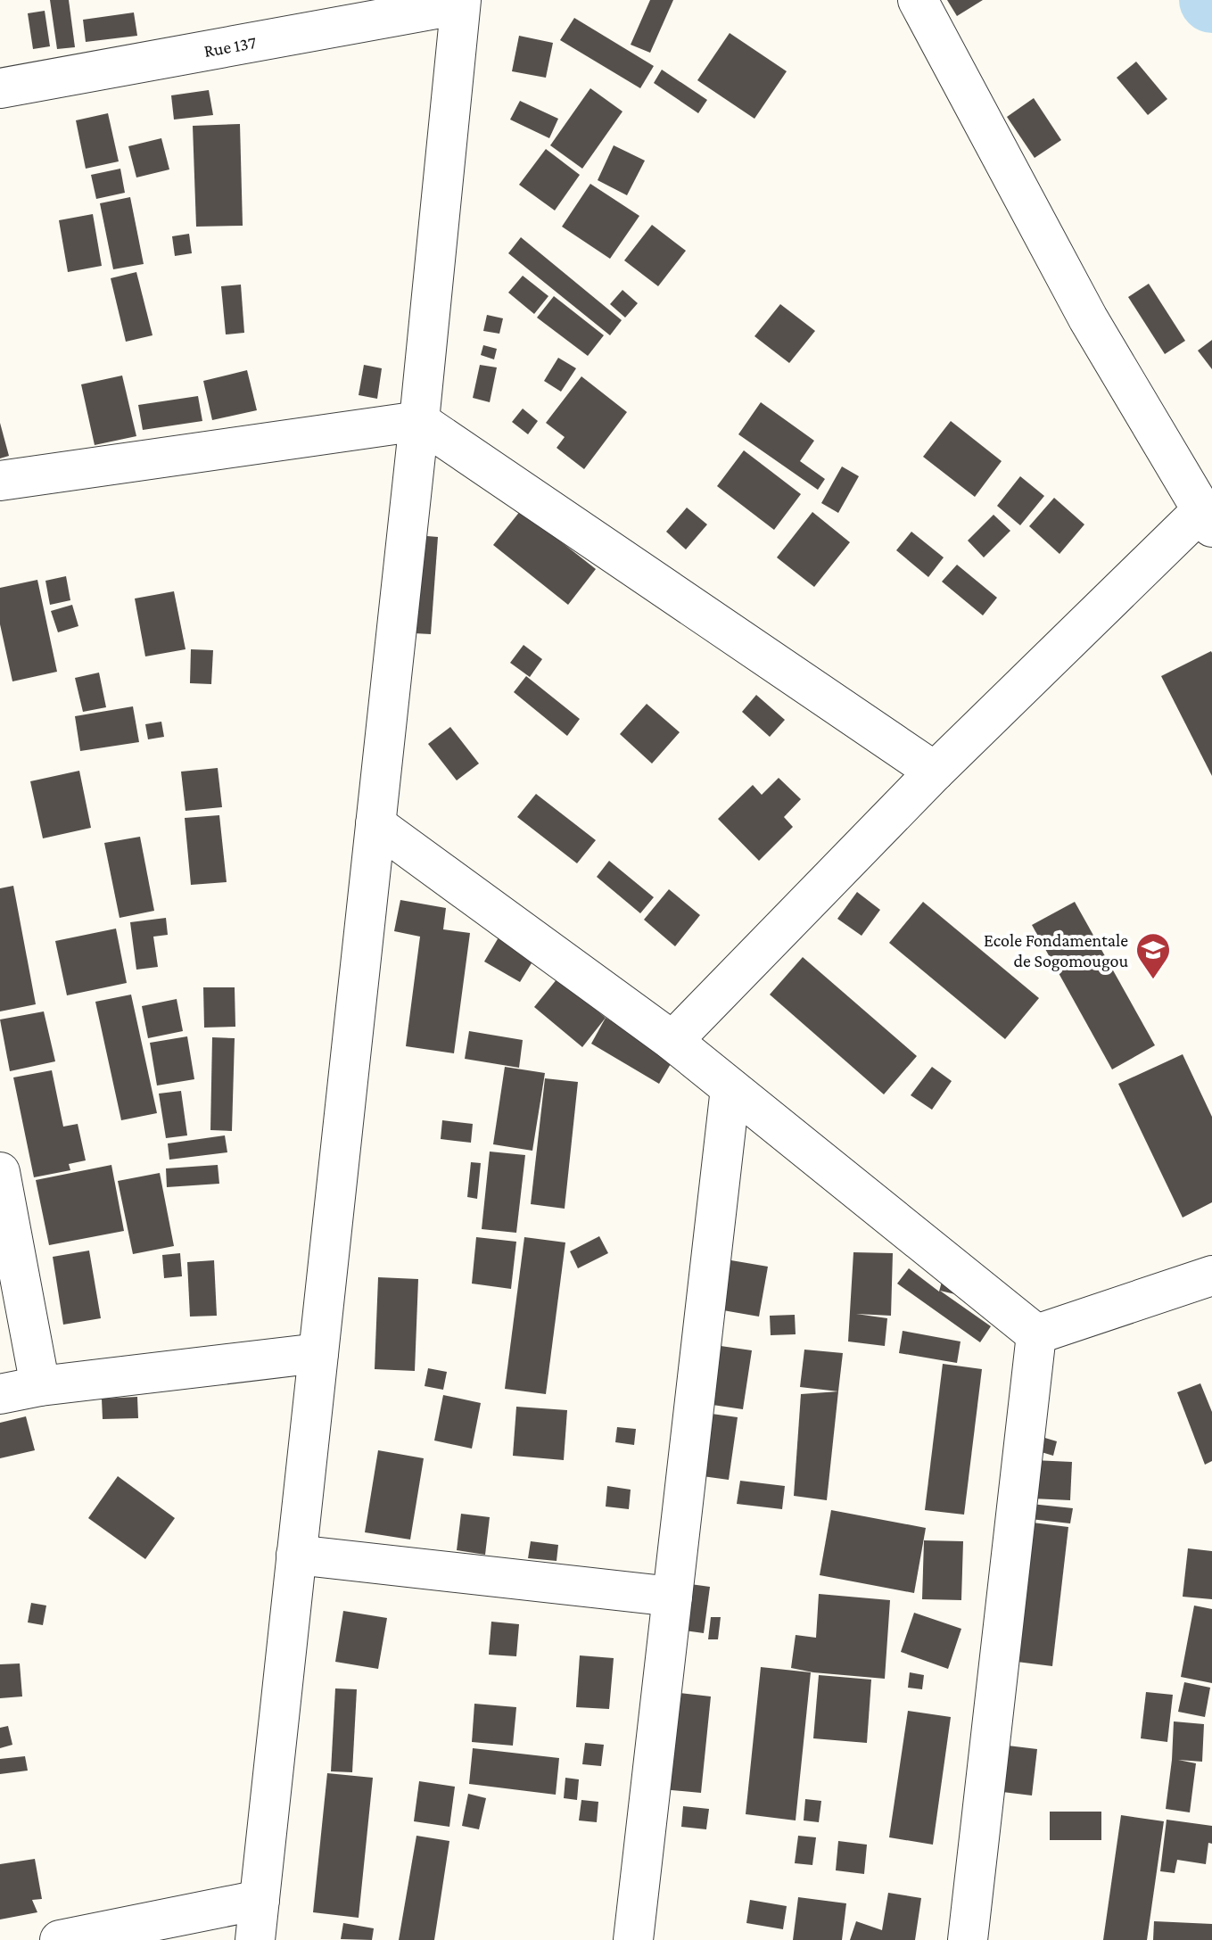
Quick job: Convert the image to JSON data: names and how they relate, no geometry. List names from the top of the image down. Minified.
{"streets":{"street":["Rue 137"]},"places":{"school or university":["Ecole Fondamentale de Sogomougou"]}}
